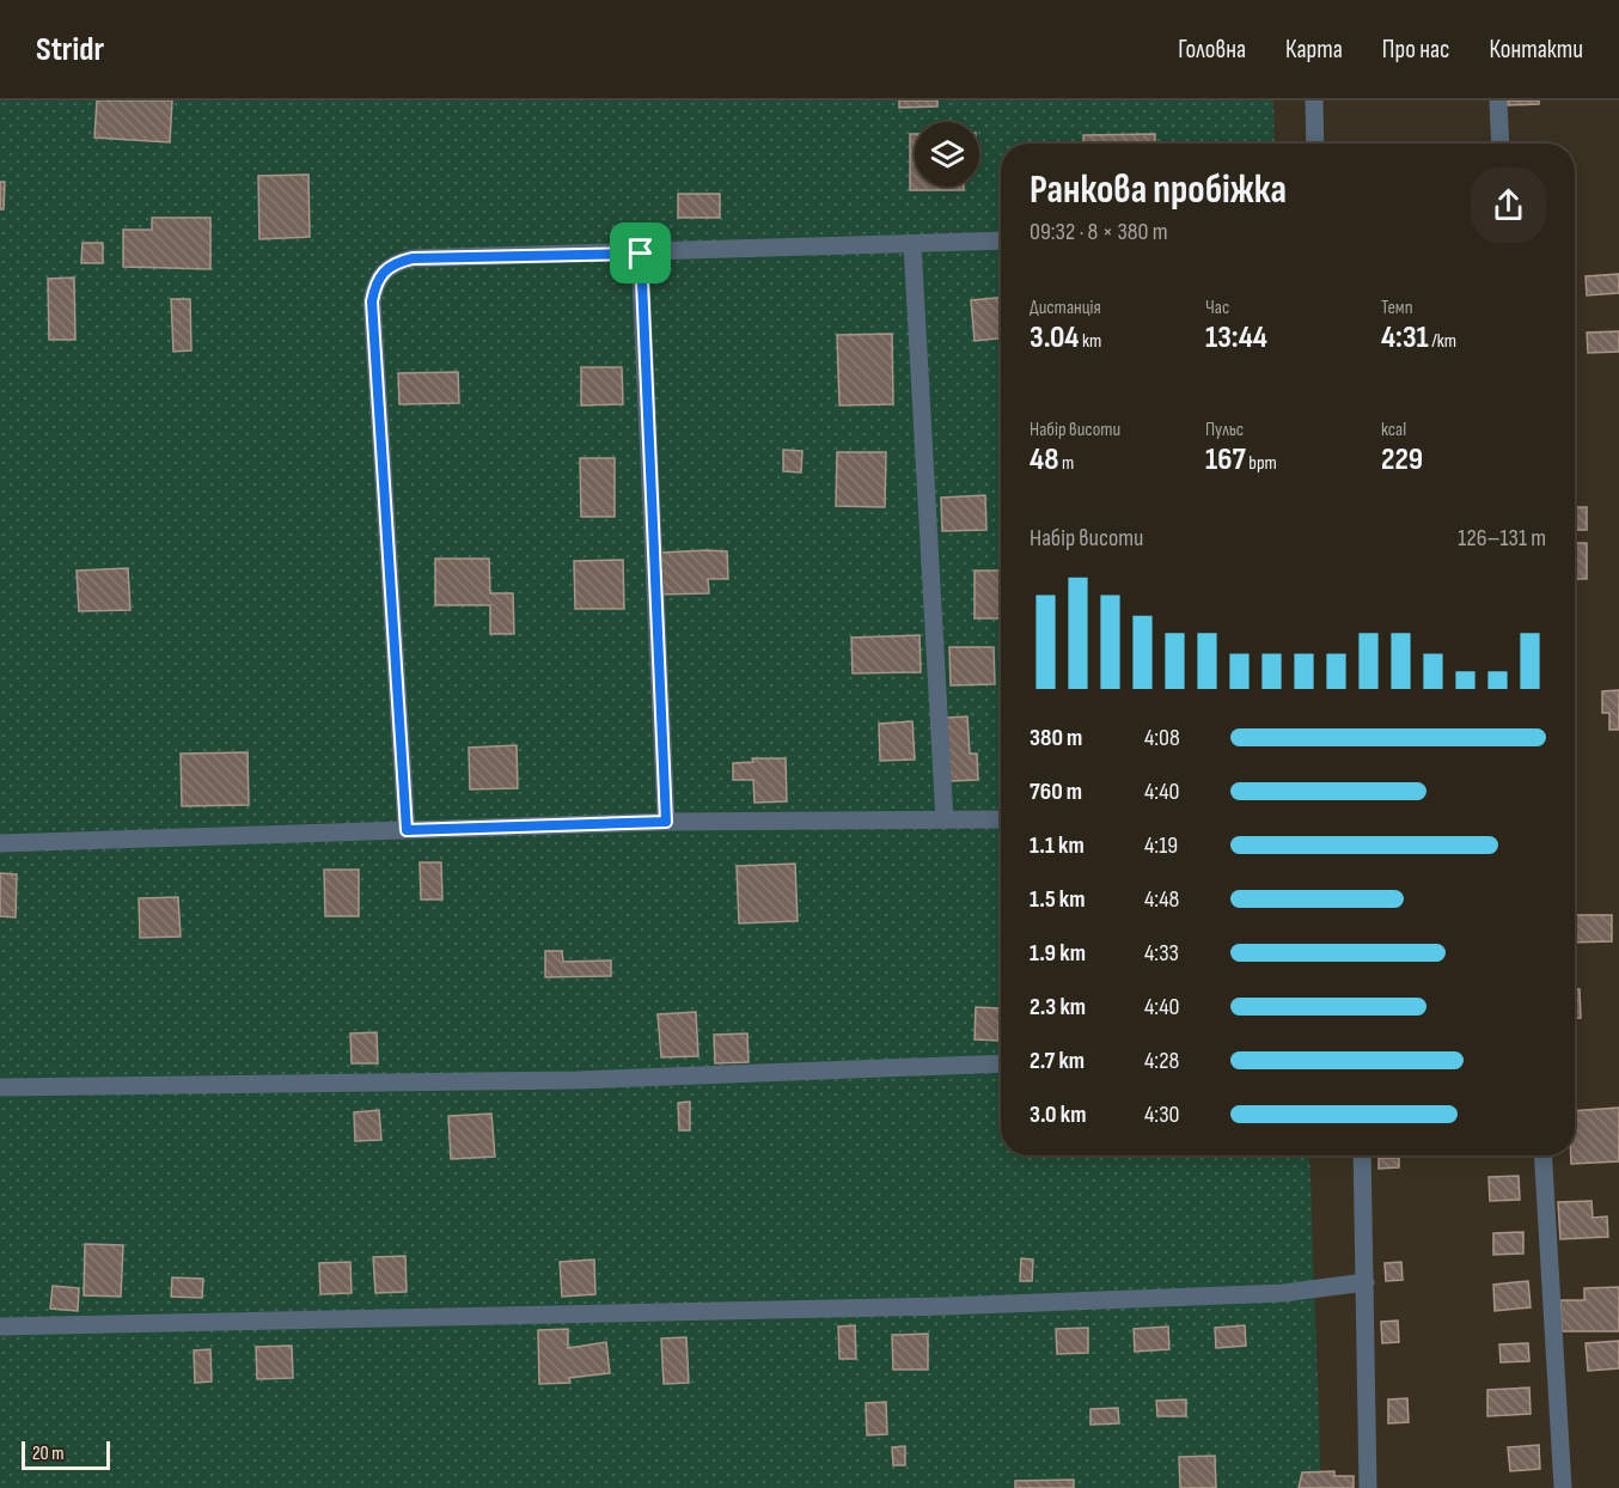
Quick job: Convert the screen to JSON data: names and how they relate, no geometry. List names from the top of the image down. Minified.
{"scale_bar":"20 m","page":{"header":"Stridr","nav":["Головна","Карта","Про нас","Контакти"],"heading":["Ранкова пробіжка","09:32 · 8 × 380 m"],"stats":[["Дистанція","3.04 km"],["Час","13:44"],["Темп","4:31 /km"],["Набір висоти","48 m"],["Пульс","167 bpm"],["kcal","229"]],"chart":["Набір висоти","126–131 m"],"list":[{"name":"380 m","note":"4:08"},{"name":"760 m","note":"4:40"},{"name":"1.1 km","note":"4:19"},{"name":"1.5 km","note":"4:48"},{"name":"1.9 km","note":"4:33"},{"name":"2.3 km","note":"4:40"},{"name":"2.7 km","note":"4:28"},{"name":"3.0 km","note":"4:30"}],"scale":"20 m"}}
